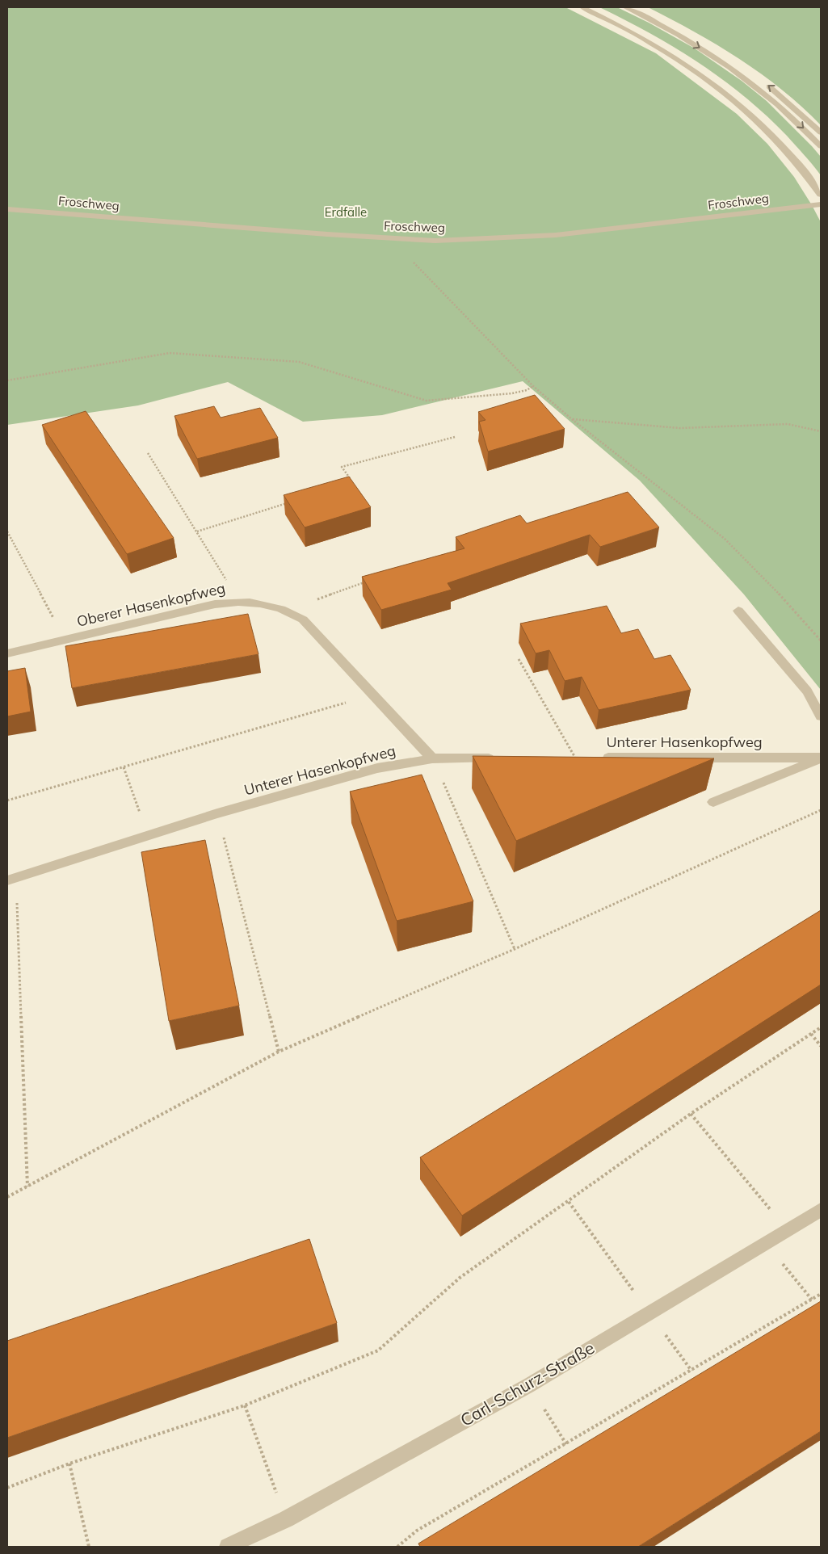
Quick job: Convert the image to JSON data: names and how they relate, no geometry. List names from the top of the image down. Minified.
{"streets":{"street":["Froschweg","Oberer Hasenkopfweg","Unterer Hasenkopfweg","Carl-Schurz-Straße"]},"crossings":[["Oberer Hasenkopfweg","Unterer Hasenkopfweg"]],"parks":["Erdfälle"]}
